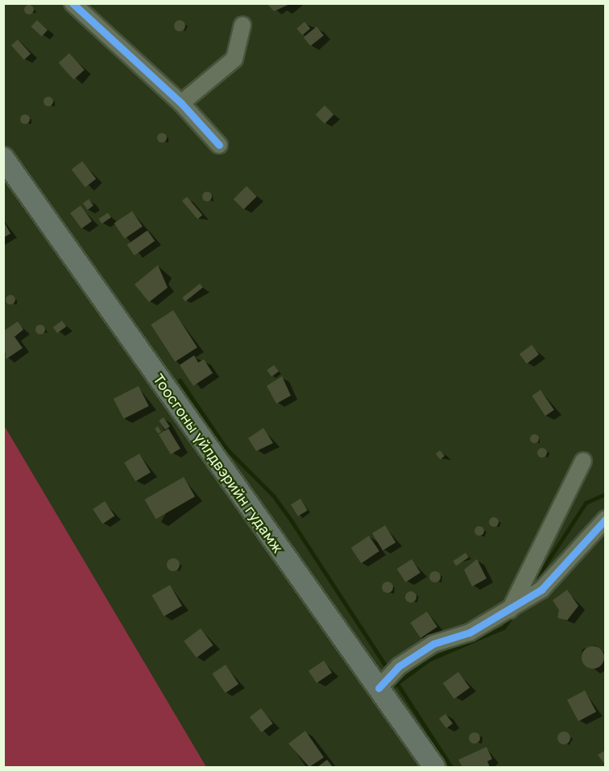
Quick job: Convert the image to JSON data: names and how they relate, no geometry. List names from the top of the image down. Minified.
{"streets":{"main road":["Тоосгоны үйлдвэрийн гудамж"]}}
